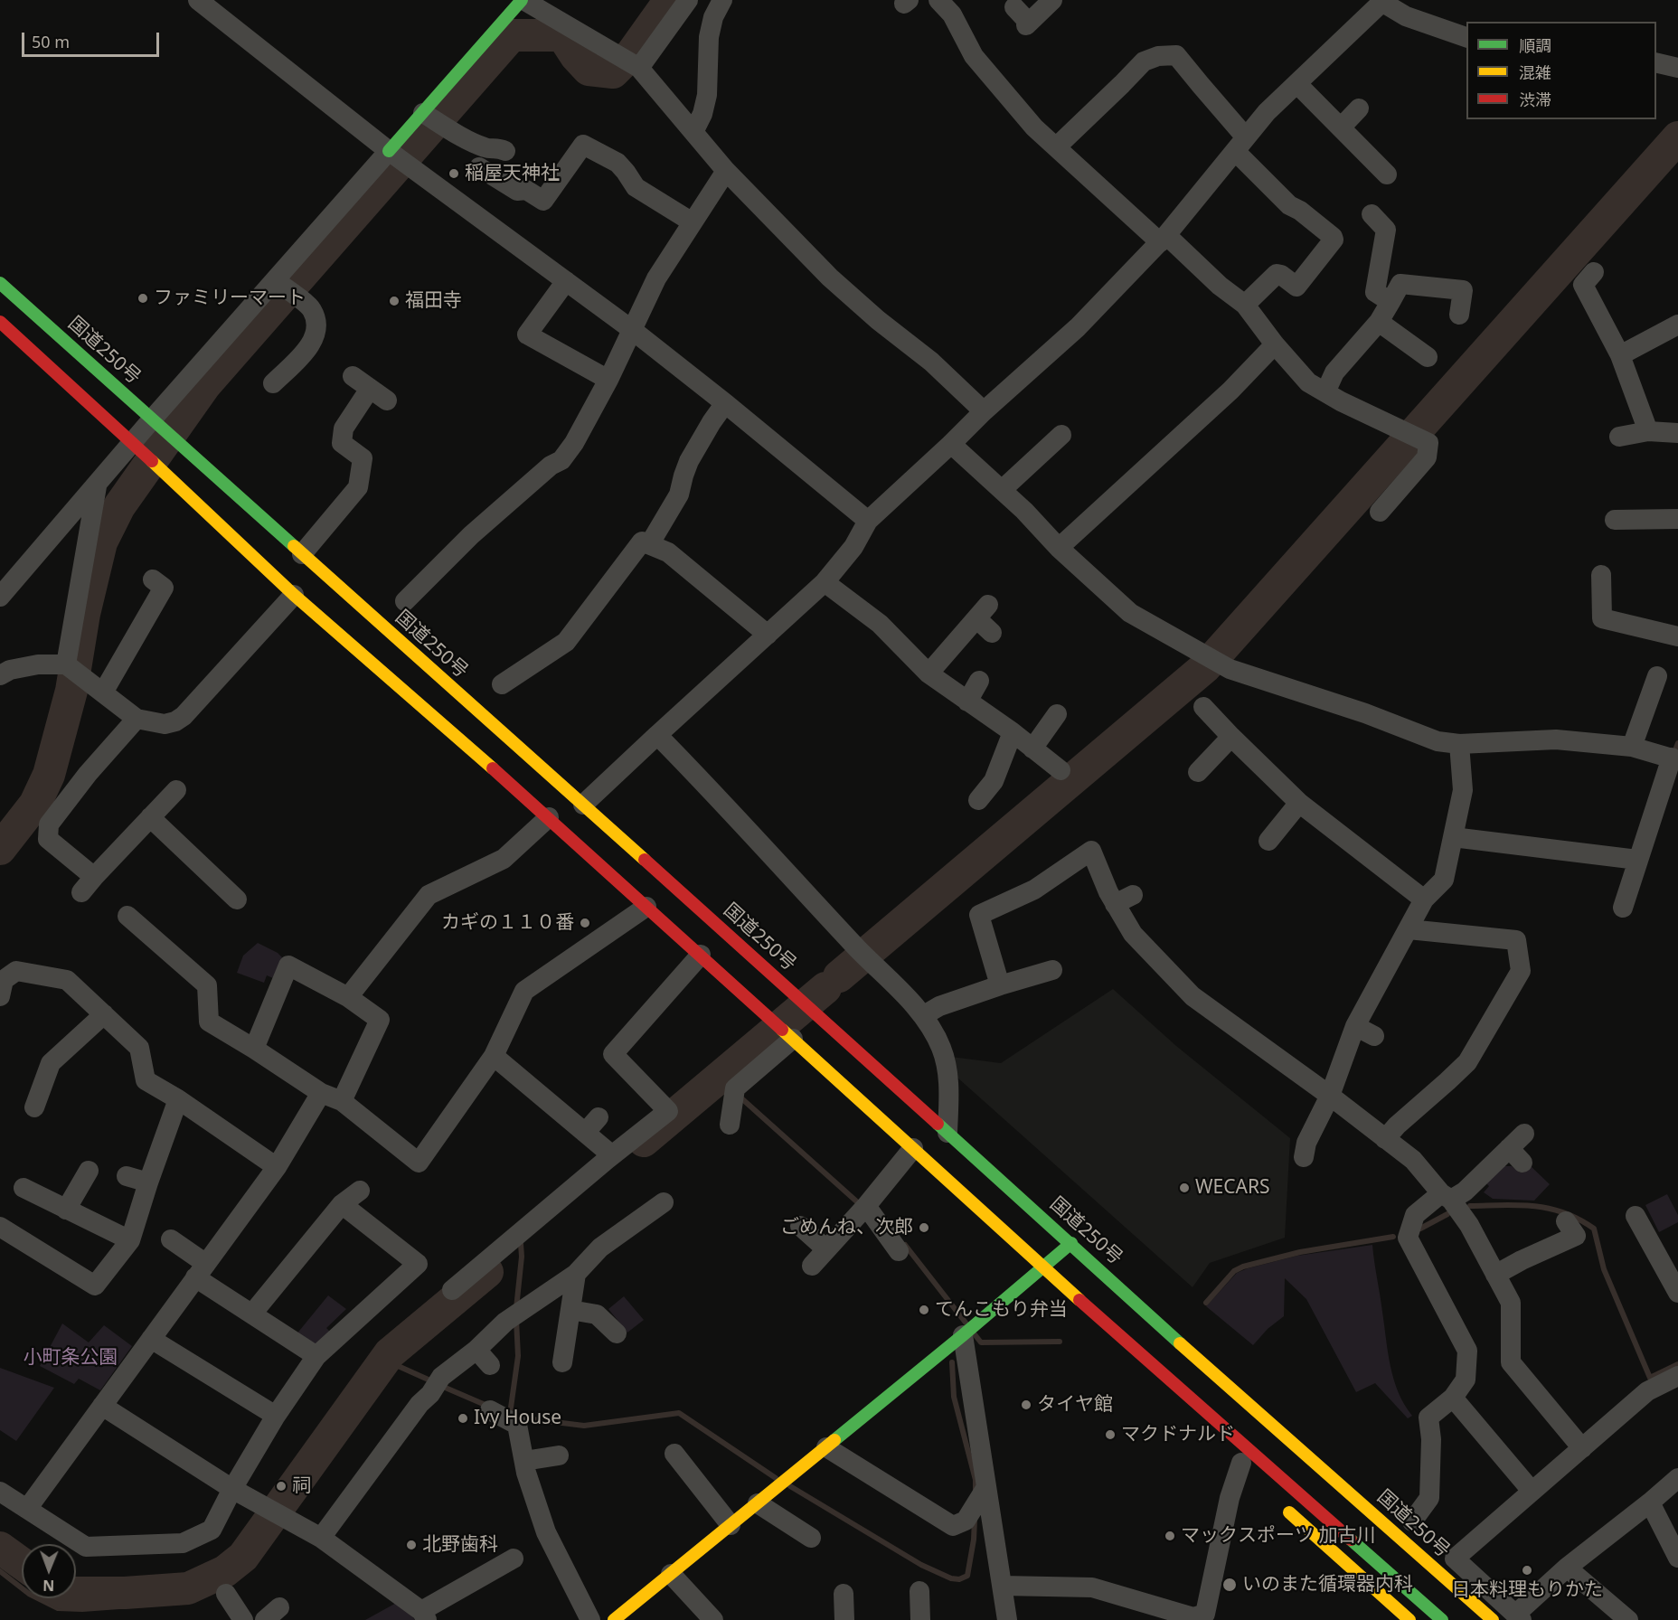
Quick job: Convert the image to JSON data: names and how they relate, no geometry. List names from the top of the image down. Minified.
{"streets":{"main road":["国道250号"]},"parks":["小町条公園"],"places":["稲屋天神社","ファミリーマート","福田寺","カギの１１０番","WECARS","ごめんね、次郎","てんこもり弁当","タイヤ館","Ivy House","マクドナルド","祠","マックスポーツ 加古川","北野歯科","日本料理もりかた","いのまた循環器内科"],"legend":["順調","混雑","渋滞"],"scale_bar":"50 m","north":"bottom"}
